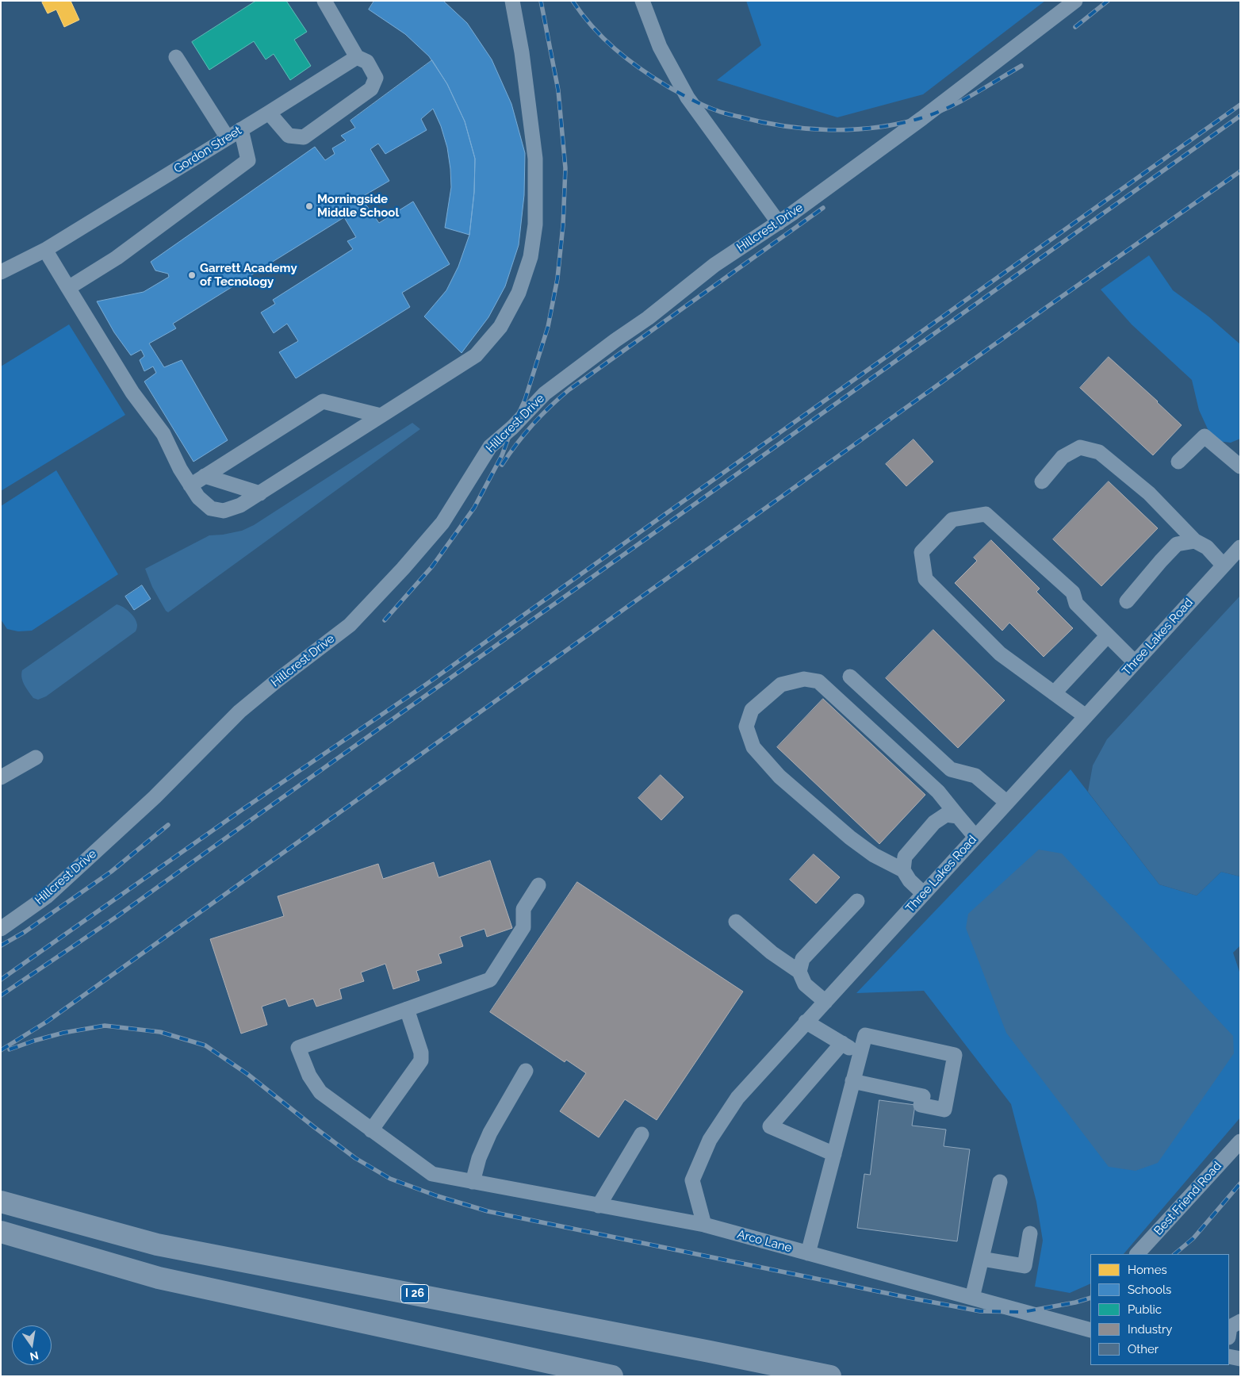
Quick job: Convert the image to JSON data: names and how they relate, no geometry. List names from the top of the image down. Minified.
{"streets":{"highway":["I 26"],"street":["Gordon Street","Hillcrest Drive","Three Lakes Road","Best Friend Road","Arco Lane"]},"crossings":[["Three Lakes Road","Arco Lane"]],"places":["Morningside Middle School","Garrett Academy of Tecnology"],"legend":["Homes","Schools","Public","Industry","Other"],"north":"bottom"}
